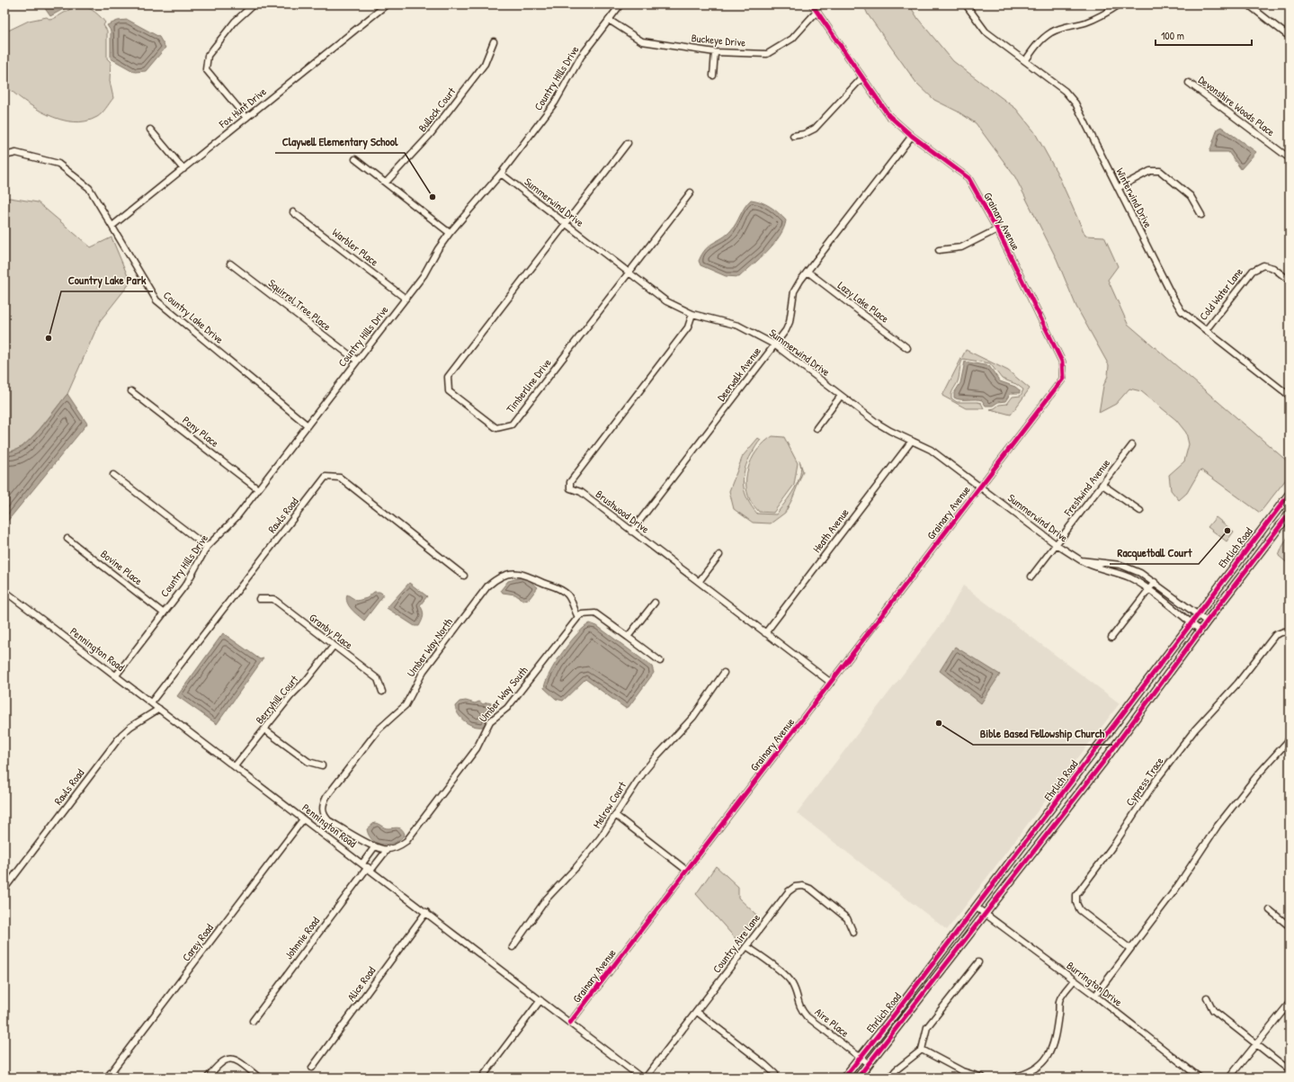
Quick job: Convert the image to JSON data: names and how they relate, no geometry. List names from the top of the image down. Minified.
{"streets":{"main road":["Ehrlich Road"],"street":["Buckeye Drive","Country Hills Drive","Devonshire Woods Place","Fox Hunt Drive","Bullock Court","Winterwind Drive","Summerwind Drive","Grainary Avenue","Warbler Place","Cold Water Lane","Lazy Lake Place","Squirrel Tree Place","Country Lake Drive","Deerwalk Avenue","Timberline Drive","Pony Place","Freshwind Avenue","Brushwood Drive","Rawls Road","Heath Avenue","Bovine Place","Granby Place","Umber Way North","Pennington Road","Umber Way South","Berryhill Court","Cypress Trace","Melrow Court","Johnnie Road","Carey Road","Country Aire Lane","Alice Road","Burrington Drive","Aire Place"]},"crossings":[["Buckeye Drive","Country Hills Drive"],["Buckeye Drive","Grainary Avenue"],["Country Hills Drive","Summerwind Drive"],["Country Hills Drive","Warbler Place"],["Country Hills Drive","Squirrel Tree Place"],["Country Hills Drive","Country Lake Drive"],["Country Hills Drive","Pony Place"],["Country Hills Drive","Bovine Place"],["Country Hills Drive","Pennington Road"],["Fox Hunt Drive","Country Lake Drive"],["Winterwind Drive","Cold Water Lane"],["Summerwind Drive","Grainary Avenue"],["Summerwind Drive","Deerwalk Avenue"],["Summerwind Drive","Timberline Drive"],["Summerwind Drive","Freshwind Avenue"],["Summerwind Drive","Brushwood Drive"],["Summerwind Drive","Heath Avenue"],["Summerwind Drive","Ehrlich Road"],["Grainary Avenue","Deerwalk Avenue"],["Grainary Avenue","Brushwood Drive"],["Grainary Avenue","Pennington Road"],["Lazy Lake Place","Deerwalk Avenue"],["Deerwalk Avenue","Brushwood Drive"],["Brushwood Drive","Heath Avenue"],["Rawls Road","Pennington Road"],["Ehrlich Road","Burrington Drive"],["Ehrlich Road","Aire Place"],["Granby Place","Berryhill Court"],["Umber Way North","Umber Way South"],["Pennington Road","Berryhill Court"],["Pennington Road","Johnnie Road"],["Pennington Road","Carey Road"],["Pennington Road","Alice Road"],["Umber Way South","Johnnie Road"],["Country Aire Lane","Aire Place"]],"places":["Claywell Elementary School","Country Lake Park","Racquetball Court","Bible Based Fellowship Church"],"scale_bar":"100 m"}
